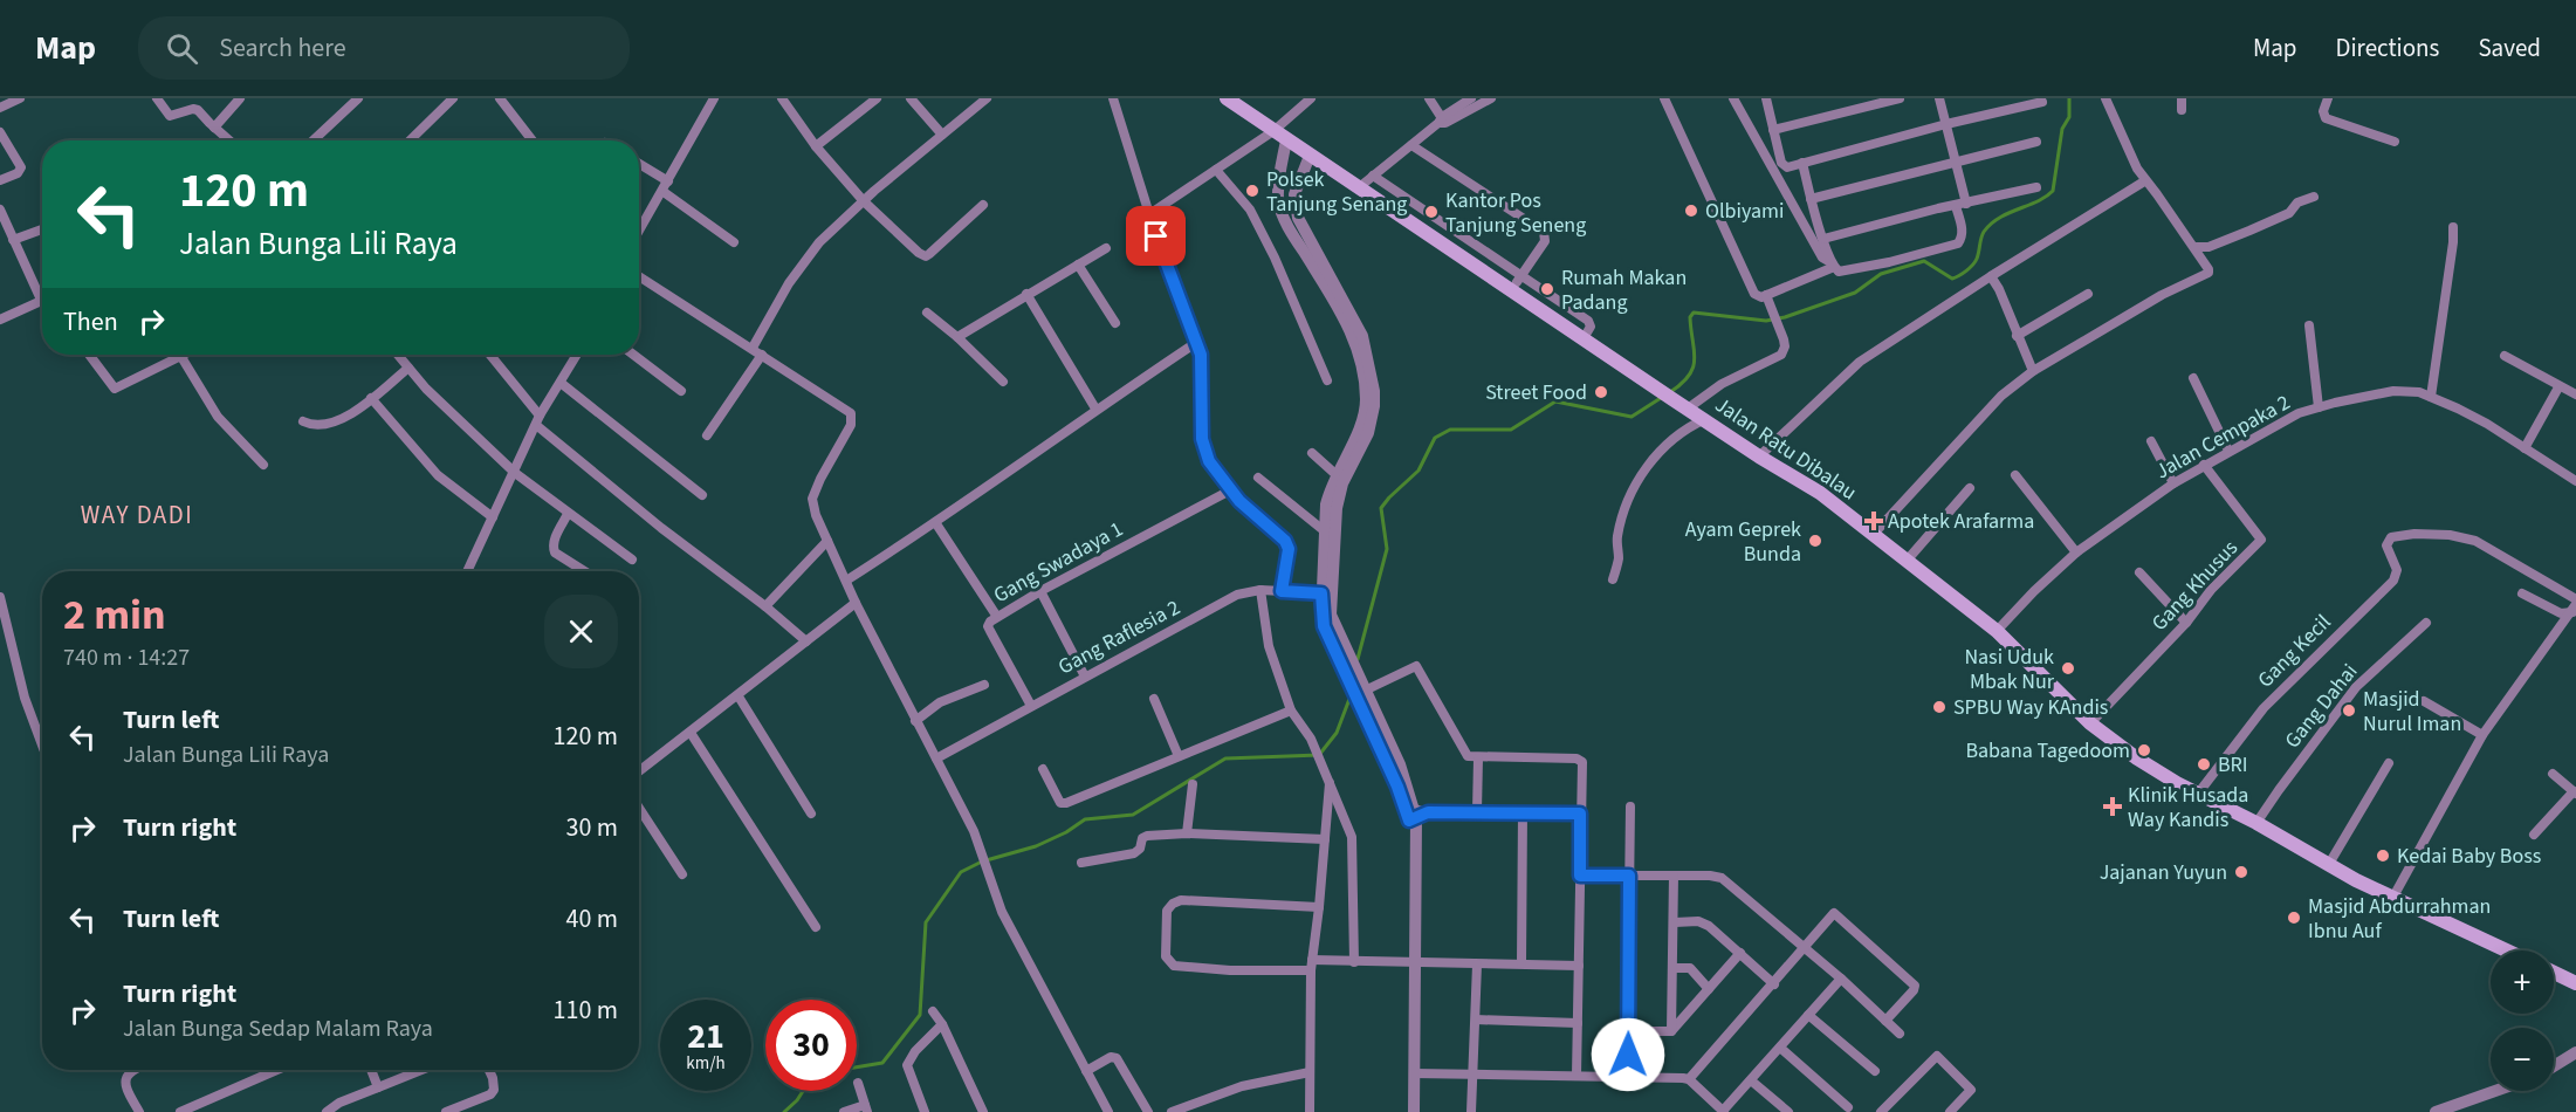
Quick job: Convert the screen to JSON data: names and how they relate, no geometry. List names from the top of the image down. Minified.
{"streets":{"main road":["Jalan Ratu Dibalau"],"street":["Jalan Cempaka 2","Gang Swadaya 1","Gang Khusus","Gang Raflesia 2","Gang Kecil","Gang Dahai"]},"crossings":[["Jalan Cempaka 2","Jalan Ratu Dibalau"],["Jalan Cempaka 2","Gang Khusus"],["Jalan Ratu Dibalau","Gang Khusus"],["Jalan Ratu Dibalau","Gang Kecil"],["Jalan Ratu Dibalau","Gang Dahai"],["Gang Swadaya 1","Gang Raflesia 2"]],"districts":["WAY DADI"],"places":{"other":["Polsek Tanjung Senang","Olbiyami","Kantor Pos Tanjung Seneng","Rumah Makan Padang","Street Food","Ayam Geprek Bunda","Nasi Uduk Mbak Nur","SPBU Way KAndis","Masjid Nurul Iman","Babana Tagedoom","BRI","Kedai Baby Boss","Jajanan Yuyun","Masjid Abdurrahman Ibnu Auf"],"health":["Apotek Arafarma","Klinik Husada Way Kandis"]},"page":{"header":"Map","search":"Search here","nav":["Map","Directions","Saved"],"turn":["120 m","Jalan Bunga Lili Raya"],"then":"Then","heading":["2 min","740 m · 14:27"],"list":[{"name":"Turn left","note":"Jalan Bunga Lili Raya","value":"120 m"},{"name":"Turn right","value":"30 m"},{"name":"Turn left","value":"40 m"},{"name":"Turn right","note":"Jalan Bunga Sedap Malam Raya","value":"110 m"}],"map_buttons":["+","−"],"speed":"21 km/h","limit":"30"}}
